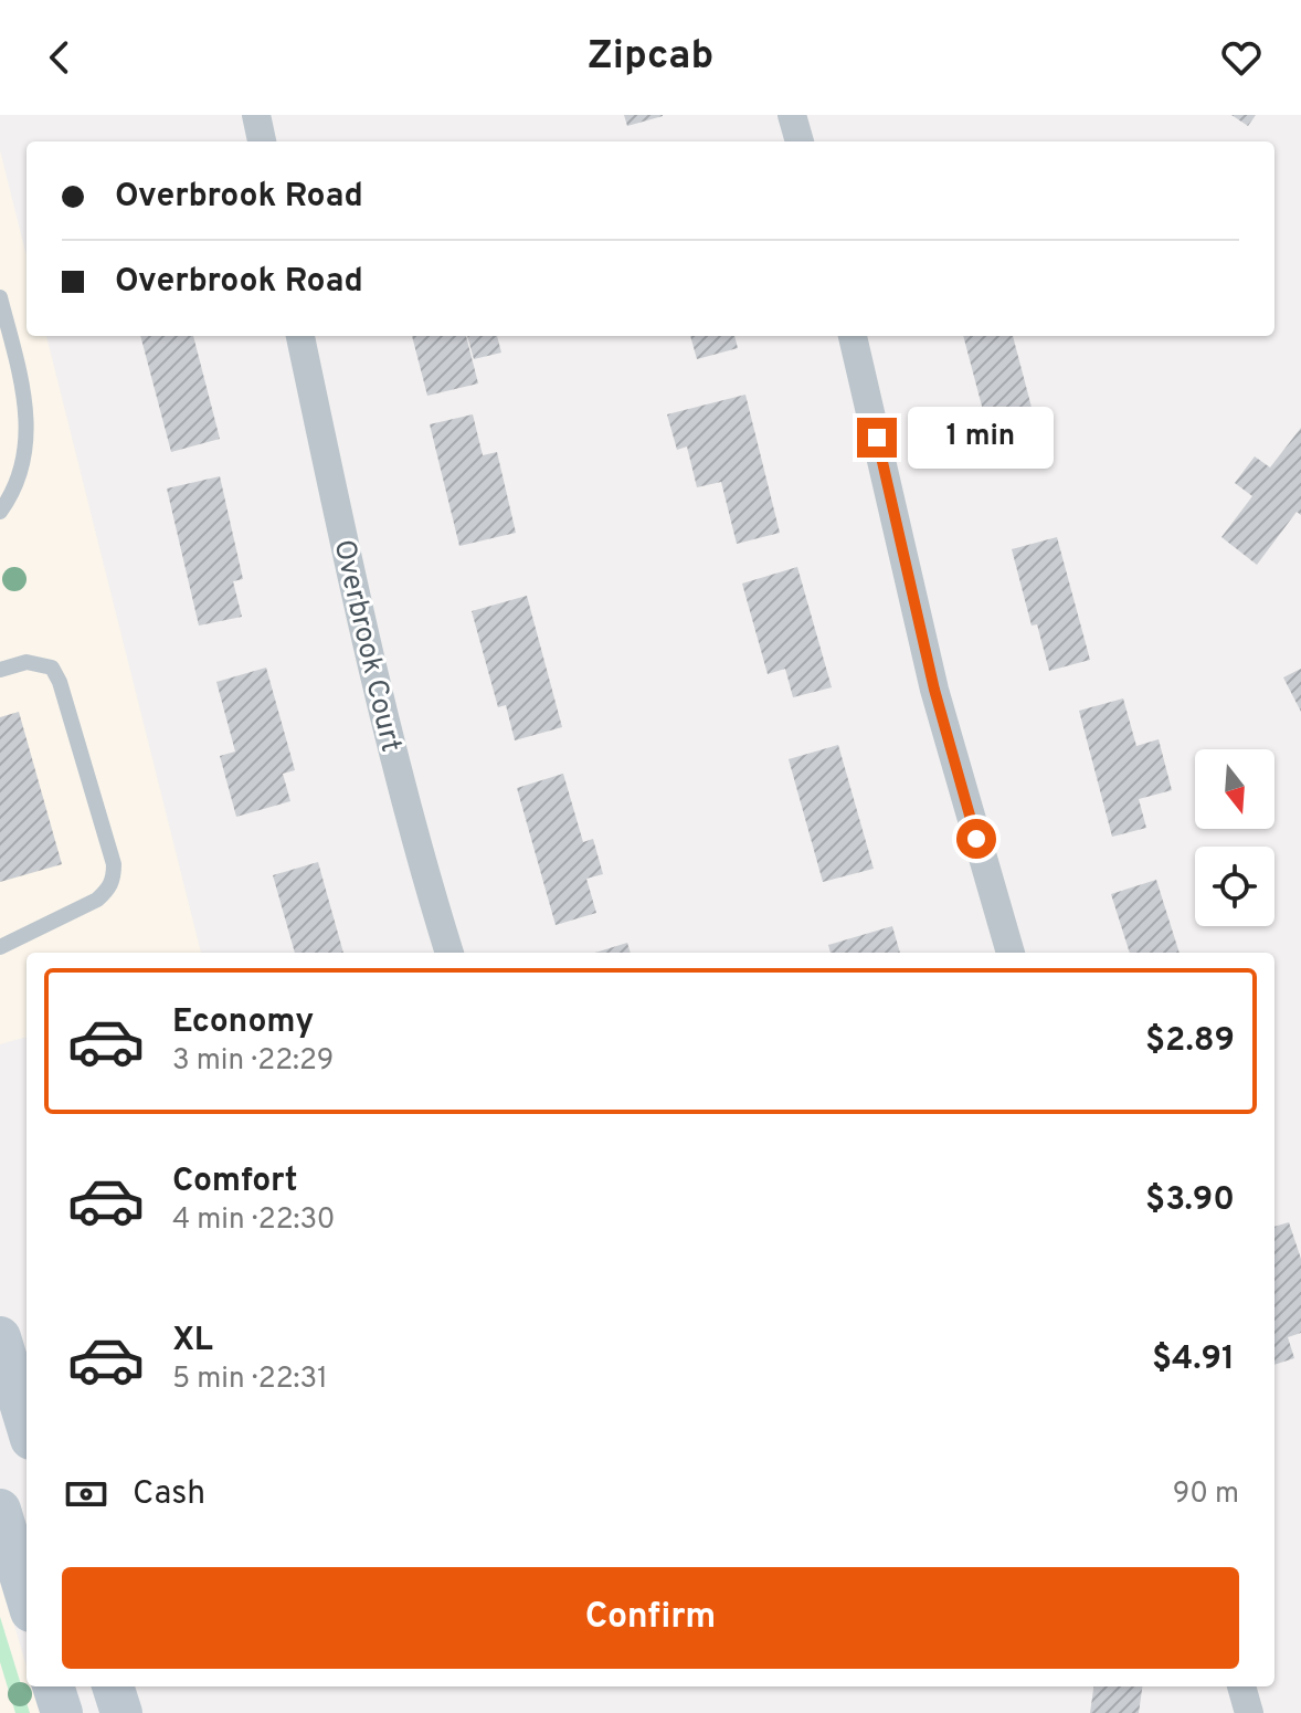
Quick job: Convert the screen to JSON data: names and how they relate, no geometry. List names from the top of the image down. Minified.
{"streets":{"street":["Overbrook Court"]},"north":"bottom","page":{"header":"Zipcab","banner":["Overbrook Road","Overbrook Road"],"bubble":"1 min","list":[{"name":"Economy","note":"3 min · 22:29","value":"$2.89"},{"name":"Comfort","note":"4 min · 22:30","value":"$3.90"},{"name":"XL","note":"5 min · 22:31","value":"$4.91"}],"pay":["Cash","90 m"],"buttons":"Confirm"}}
